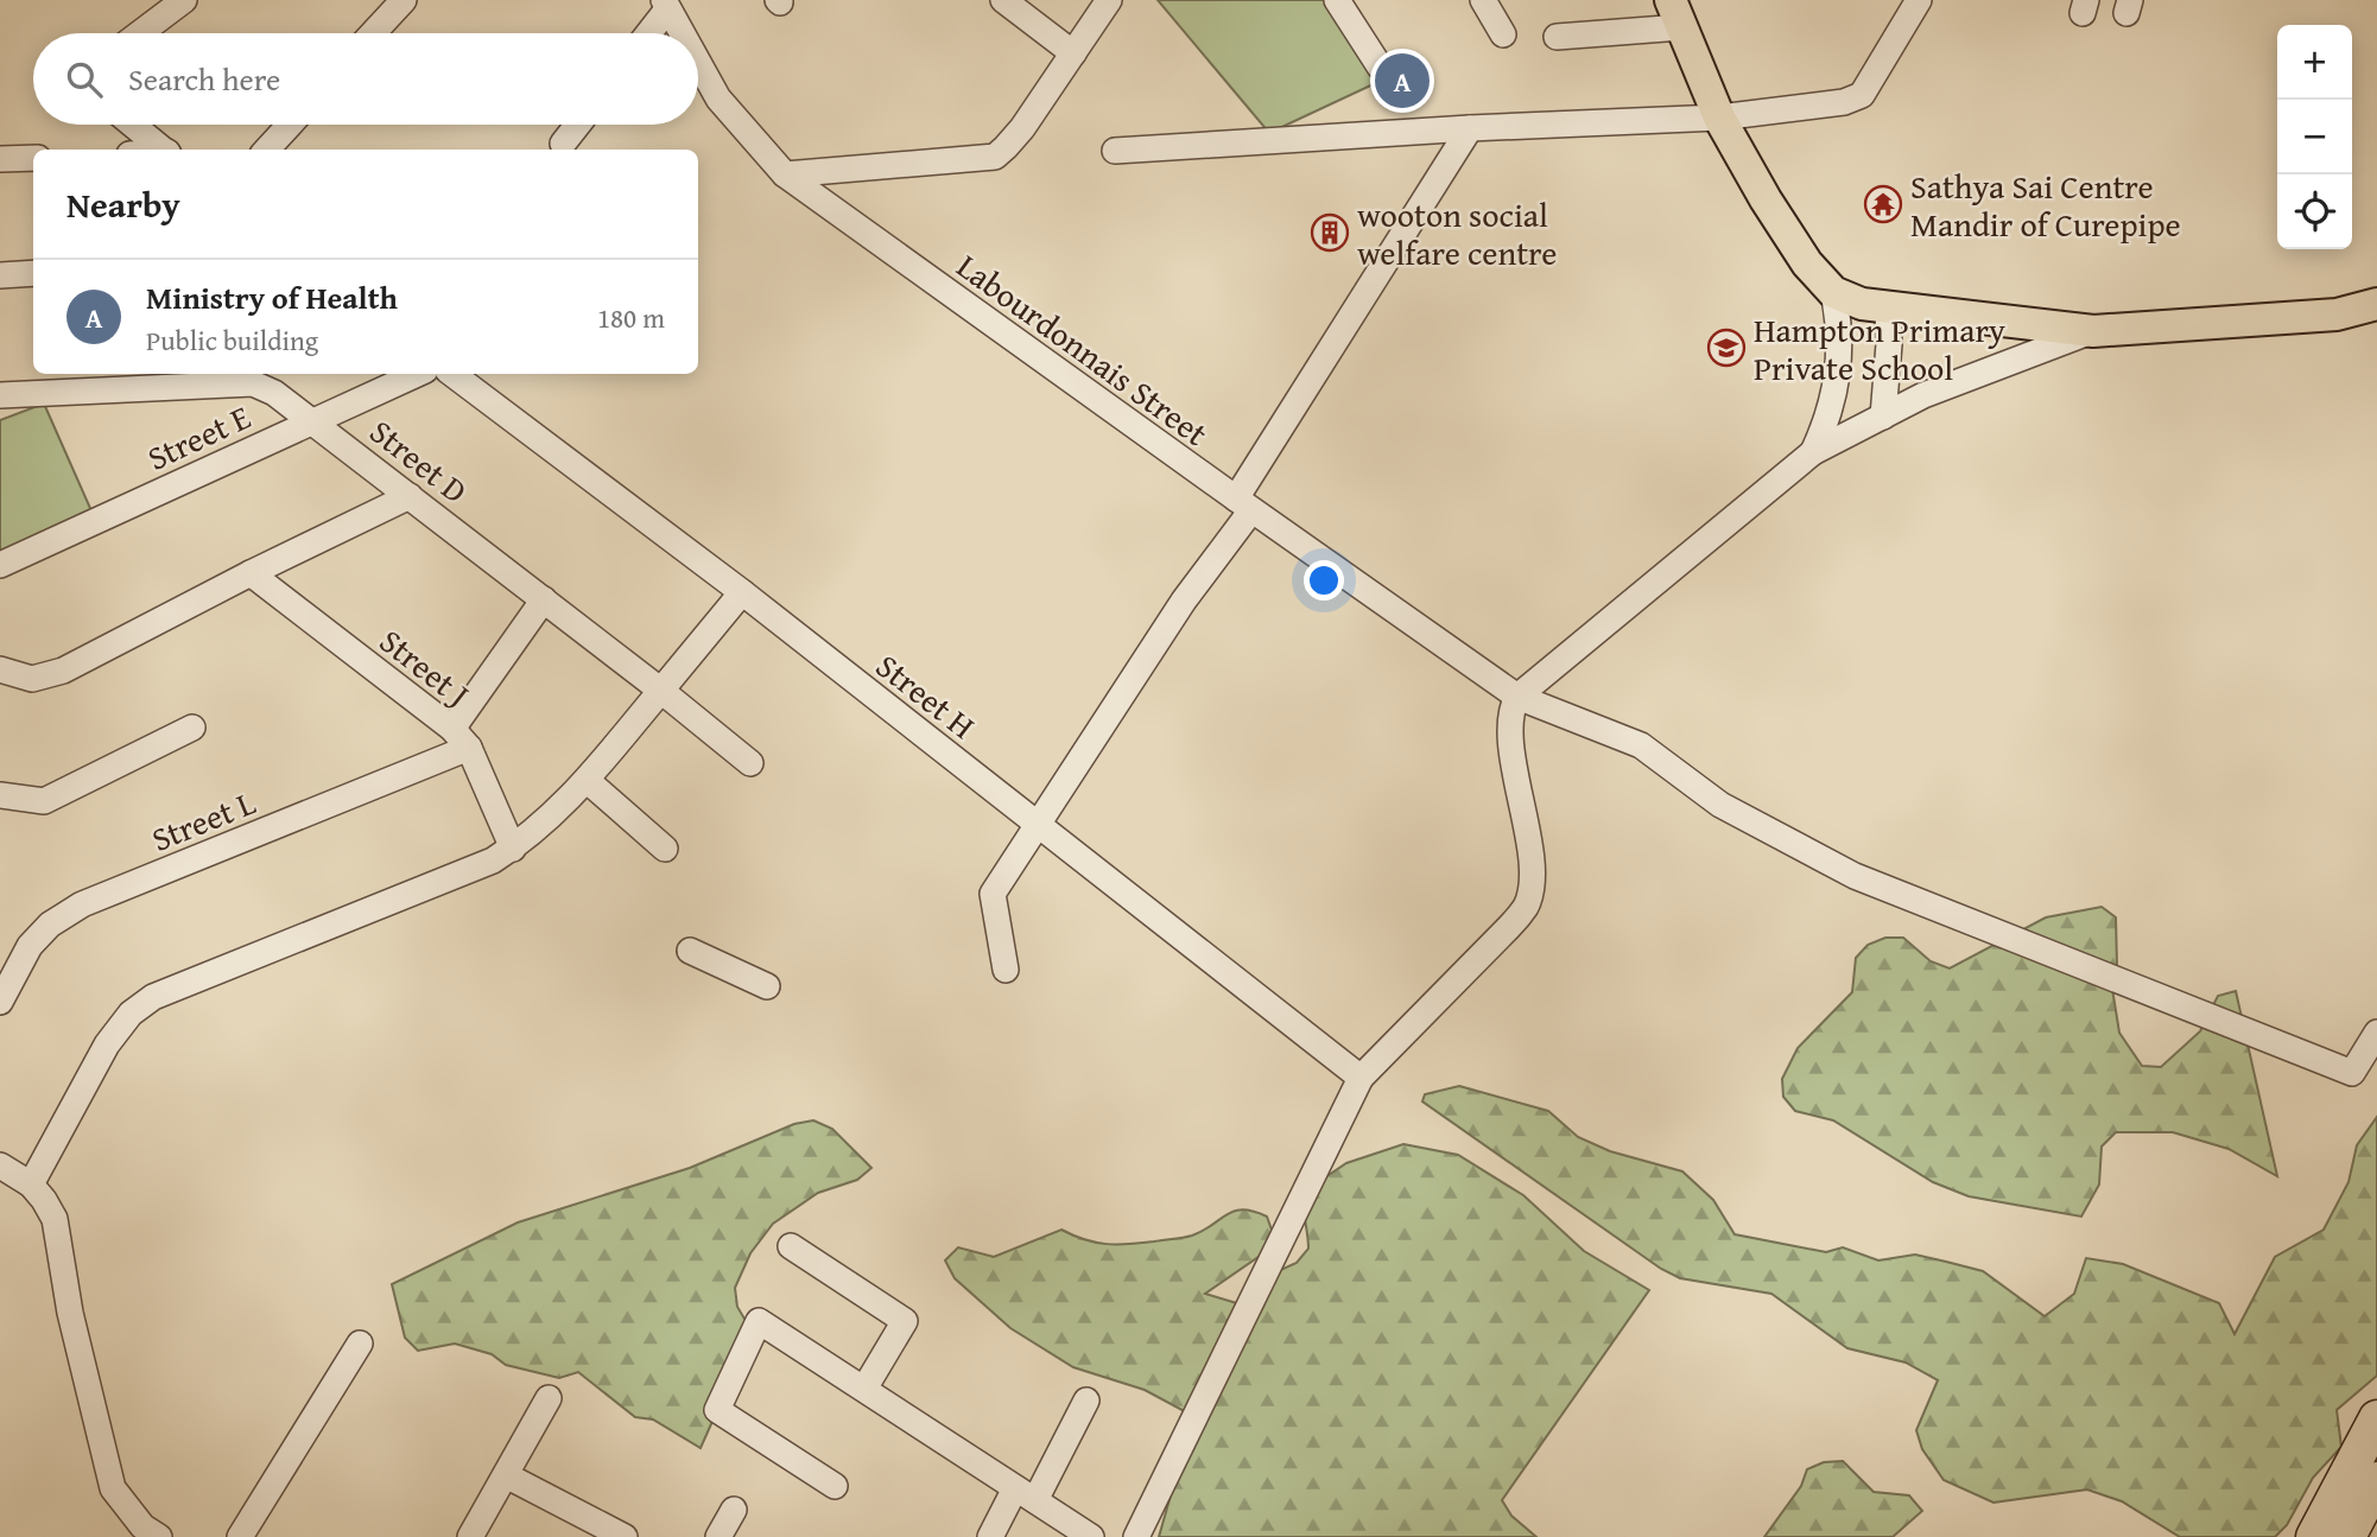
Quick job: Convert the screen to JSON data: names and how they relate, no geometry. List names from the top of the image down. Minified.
{"streets":{"street":["Labourdonnais Street","Street E","Street D","Street J","Street H","Street L"]},"crossings":[["Street E","Street D"],["Street J","Street L"]],"places":{"temple":["Sathya Sai Centre Mandir of Curepipe"],"building":["wooton social welfare centre"],"school or university":["Hampton Primary Private School"]},"page":{"map_buttons":["+","−"],"search":"Search here","pins":"A","heading":"Nearby","list":[{"mark":"A","name":"Ministry of Health","note":"Public building","value":"180 m"}]}}
